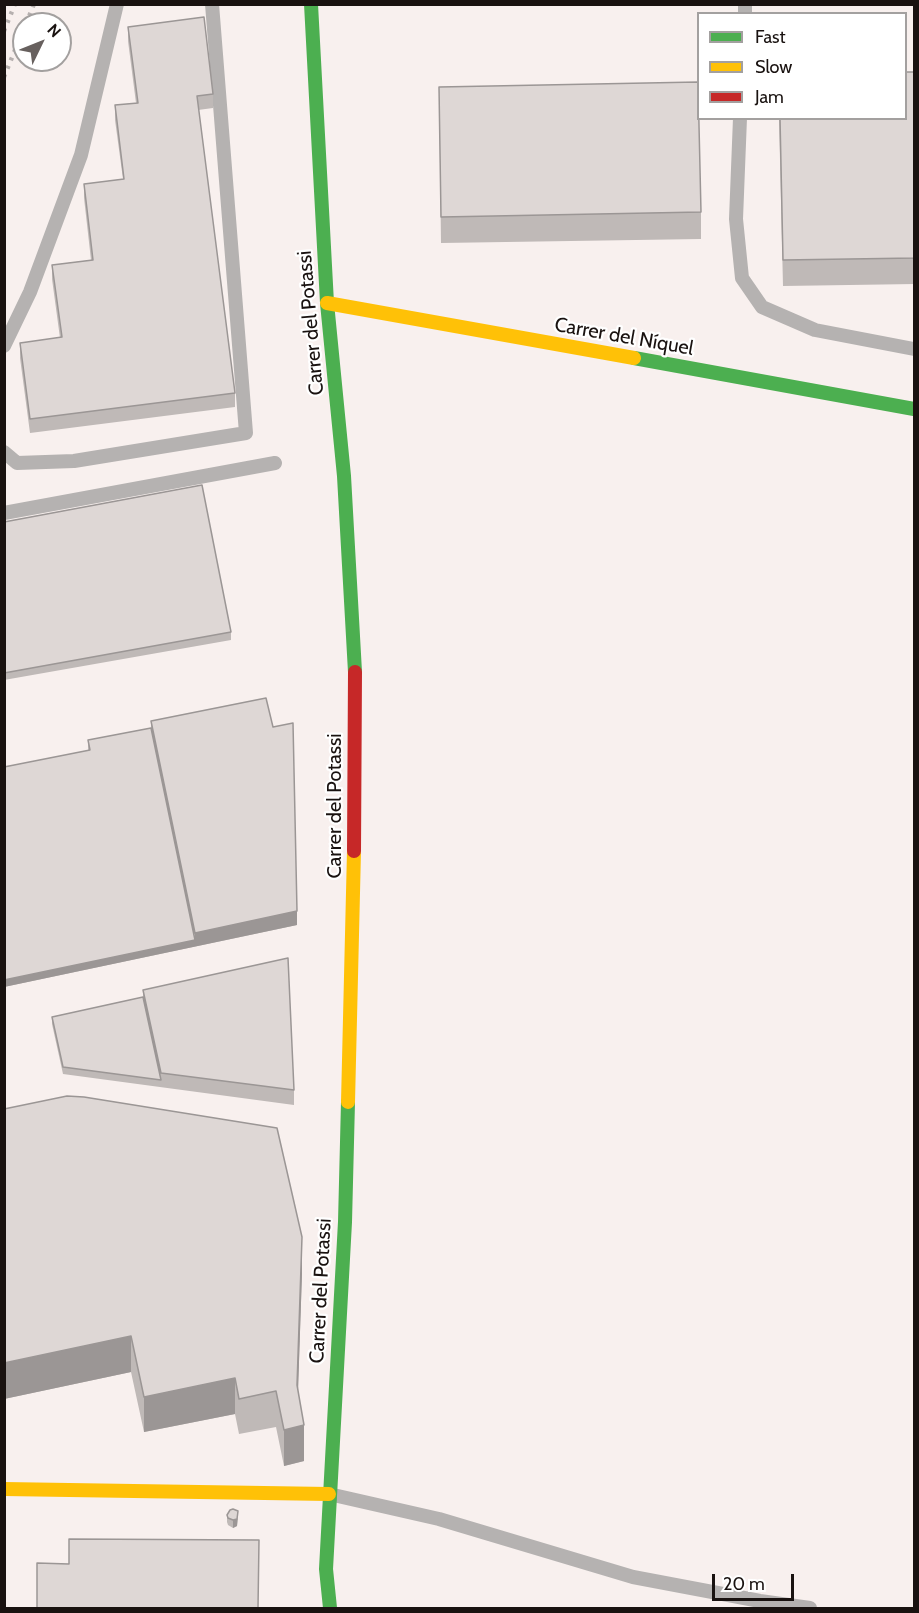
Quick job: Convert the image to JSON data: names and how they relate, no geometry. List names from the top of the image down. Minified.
{"streets":{"street":["Carrer del Potassi","Carrer del Níquel"]},"crossings":[["Carrer del Potassi","Carrer del Níquel"]],"legend":["Fast","Slow","Jam"],"scale_bar":"20 m","north":"top right"}
